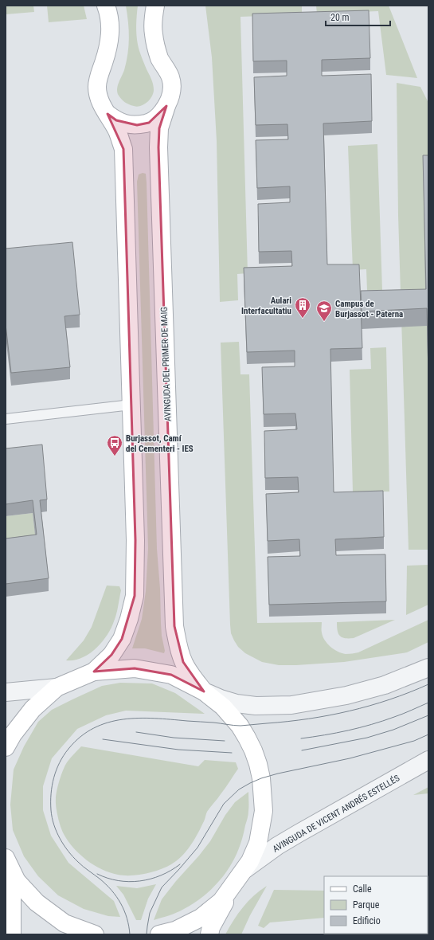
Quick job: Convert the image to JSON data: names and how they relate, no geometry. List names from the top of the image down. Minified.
{"streets":{"main road":["AVINGUDA DEL PRIMER DE MAIG"],"street":["AVINGUDA DE VICENT ANDRÉS ESTELLÉS"]},"places":{"building":["Aulari Interfacultatiu"],"school or university":["Campus de Burjassot - Paterna"],"bus stop":["Burjassot, Camí del Cementeri - IES"]},"legend":["Calle","Parque","Edificio"],"scale_bar":"20 m"}
